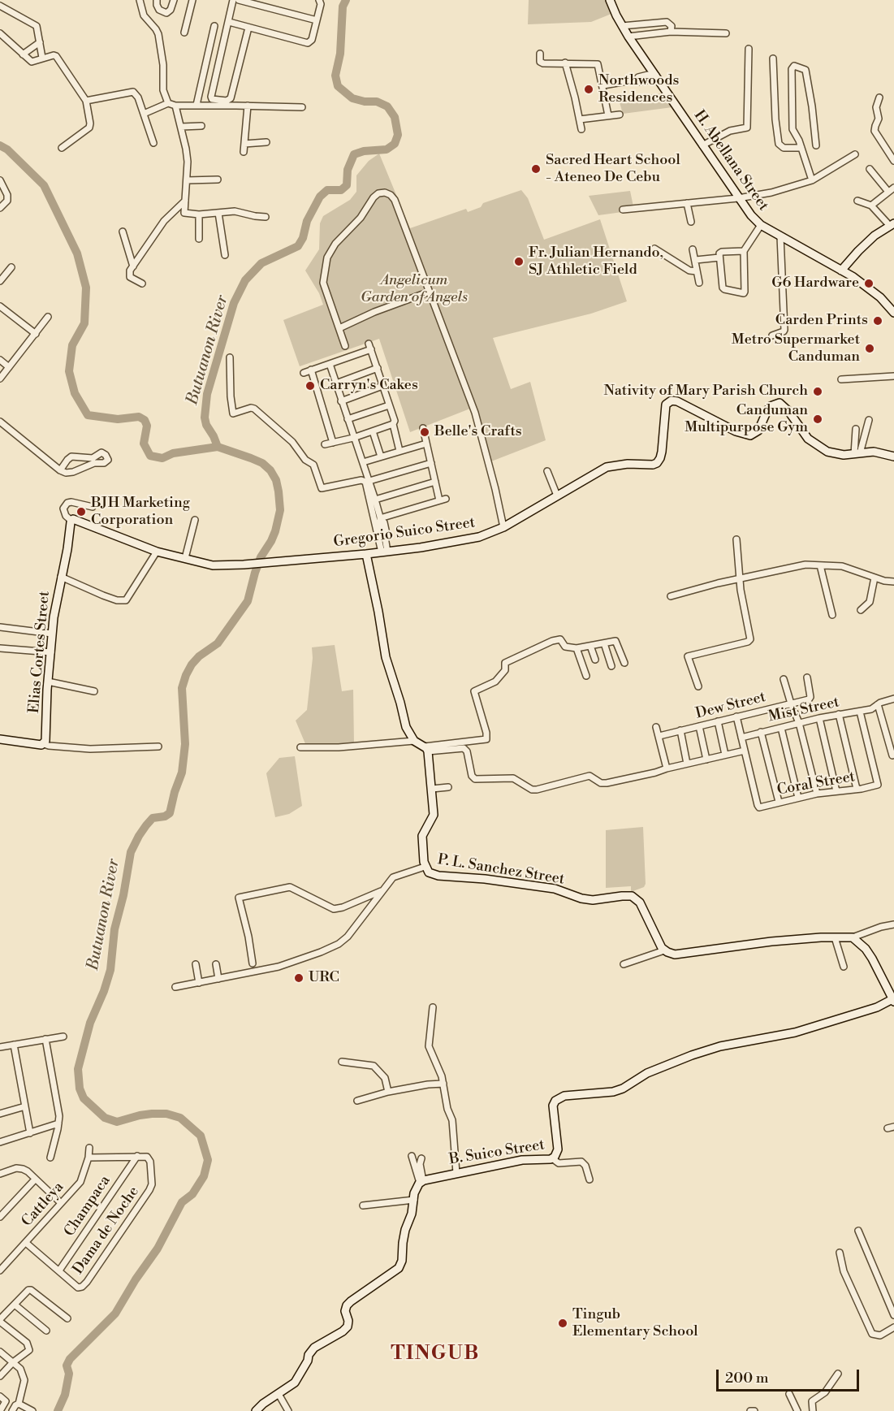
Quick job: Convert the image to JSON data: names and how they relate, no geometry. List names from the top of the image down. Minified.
{"streets":{"street":["H. Abellana Street","Gregorio Suico Street","Elias Cortes Street","Dew Street","Mist Street","Coral Street","P. L. Sanchez Street","B. Suico Street","Cattleya","Champaca","Dama de Noche"]},"crossings":[["Mist Street","Coral Street"],["Champaca","Dama de Noche"]],"districts":["TINGUB"],"water":["Butuanon River"],"parks":["Angelicum Garden of Angels"],"places":["Northwoods Residences","Sacred Heart School - Ateneo De Cebu","Fr. Julian Hernando, SJ Athletic Field","G6 Hardware","Carden Prints","Metro Supermarket Canduman","Carryn's Cakes","Nativity of Mary Parish Church","Canduman Multipurpose Gym","Belle's Crafts","BJH Marketing Corporation","URC","Tingub Elementary School"],"scale_bar":"200 m"}
